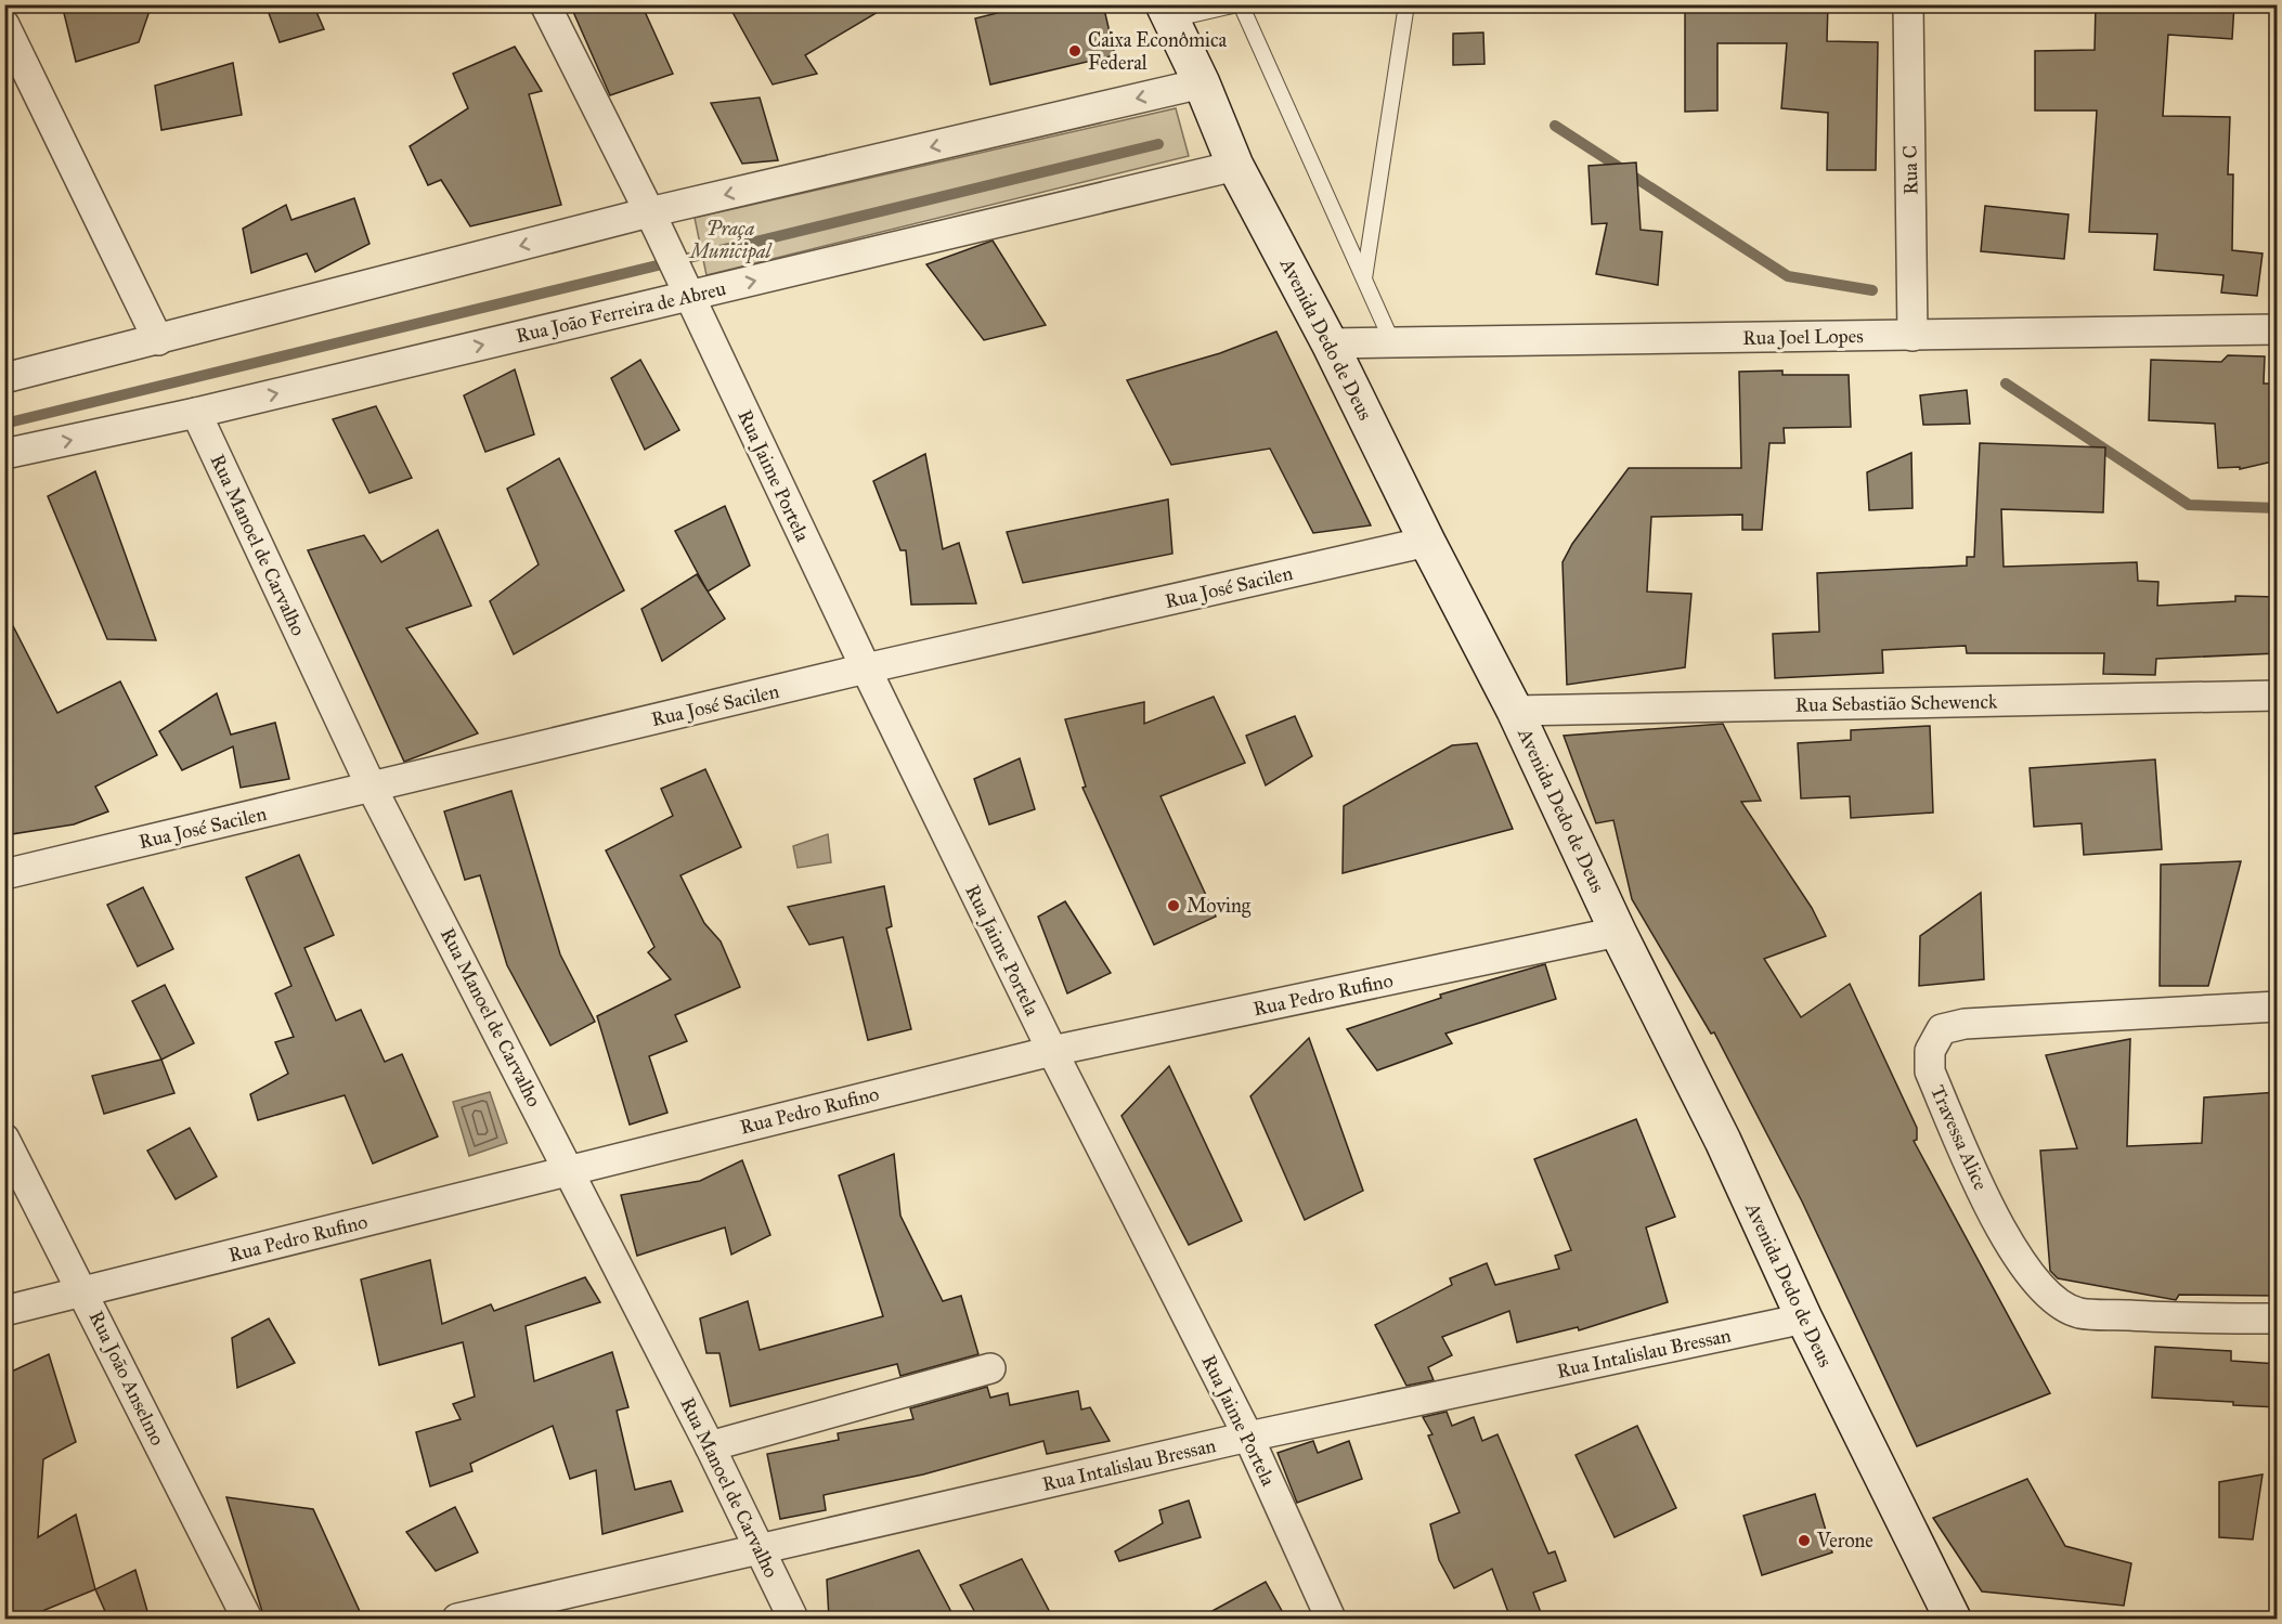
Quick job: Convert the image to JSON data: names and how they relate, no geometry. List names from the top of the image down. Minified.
{"streets":{"main road":["Avenida Dedo de Deus"],"street":["Rua C","Rua João Ferreira de Abreu","Rua Joel Lopes","Rua Jaime Portela","Rua Manoel de Carvalho","Rua José Sacilen","Rua Sebastião Schewenck","Rua Pedro Rufino","Travessa Alice","Rua Intalislau Bressan","Rua João Anselmo"]},"crossings":[["Rua C","Rua Joel Lopes"],["Rua João Ferreira de Abreu","Avenida Dedo de Deus"],["Rua João Ferreira de Abreu","Rua Jaime Portela"],["Rua João Ferreira de Abreu","Rua Manoel de Carvalho"],["Rua Joel Lopes","Avenida Dedo de Deus"],["Avenida Dedo de Deus","Rua José Sacilen"],["Avenida Dedo de Deus","Rua Sebastião Schewenck"],["Avenida Dedo de Deus","Rua Pedro Rufino"],["Avenida Dedo de Deus","Rua Intalislau Bressan"],["Rua Jaime Portela","Rua José Sacilen"],["Rua Jaime Portela","Rua Pedro Rufino"],["Rua Jaime Portela","Rua Intalislau Bressan"],["Rua Manoel de Carvalho","Rua José Sacilen"],["Rua Manoel de Carvalho","Rua Pedro Rufino"],["Rua Manoel de Carvalho","Rua Intalislau Bressan"],["Rua Pedro Rufino","Rua João Anselmo"]],"parks":["Praça Municipal"],"places":["Caixa Econômica Federal","Moving","Verone"]}
